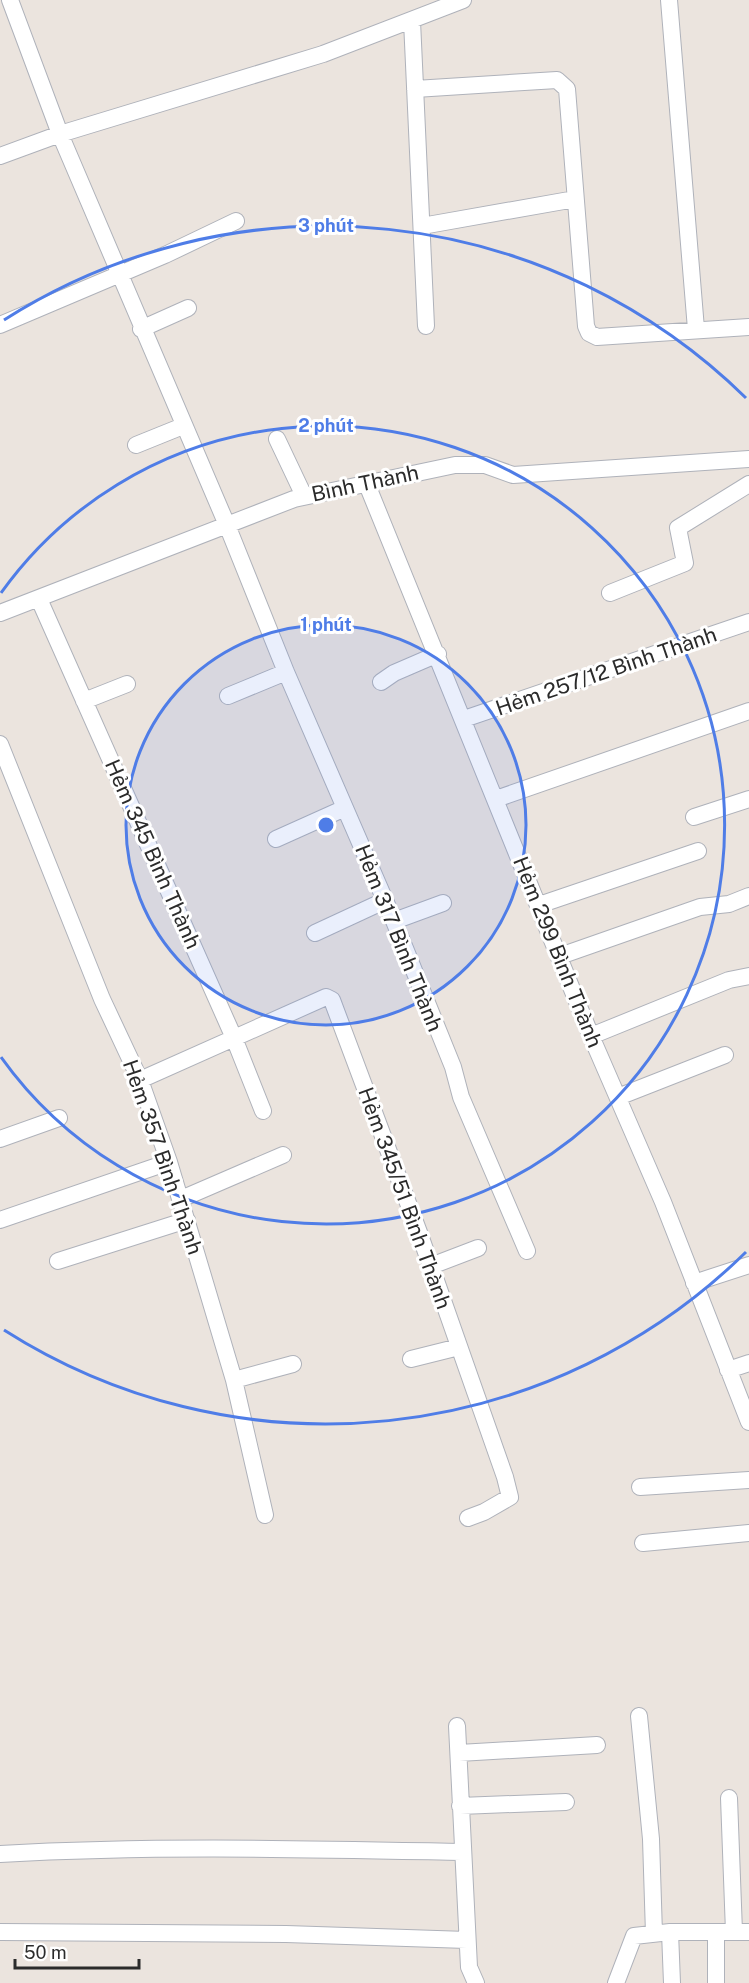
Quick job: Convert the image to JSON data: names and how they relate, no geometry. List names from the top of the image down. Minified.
{"streets":{"street":["Bình Thành","Hẻm 257/12 Bình Thành","Hẻm 345 Bình Thành","Hẻm 317 Bình Thành","Hẻm 299 Bình Thành","Hẻm 357 Bình Thành","Hẻm 345/51 Bình Thành"]},"crossings":[["Bình Thành","Hẻm 345 Bình Thành"],["Bình Thành","Hẻm 317 Bình Thành"],["Bình Thành","Hẻm 299 Bình Thành"],["Hẻm 257/12 Bình Thành","Hẻm 299 Bình Thành"],["Hẻm 345 Bình Thành","Hẻm 345/51 Bình Thành"]],"scale_bar":"50 m","rings":["3 phút","2 phút","1 phút"]}
